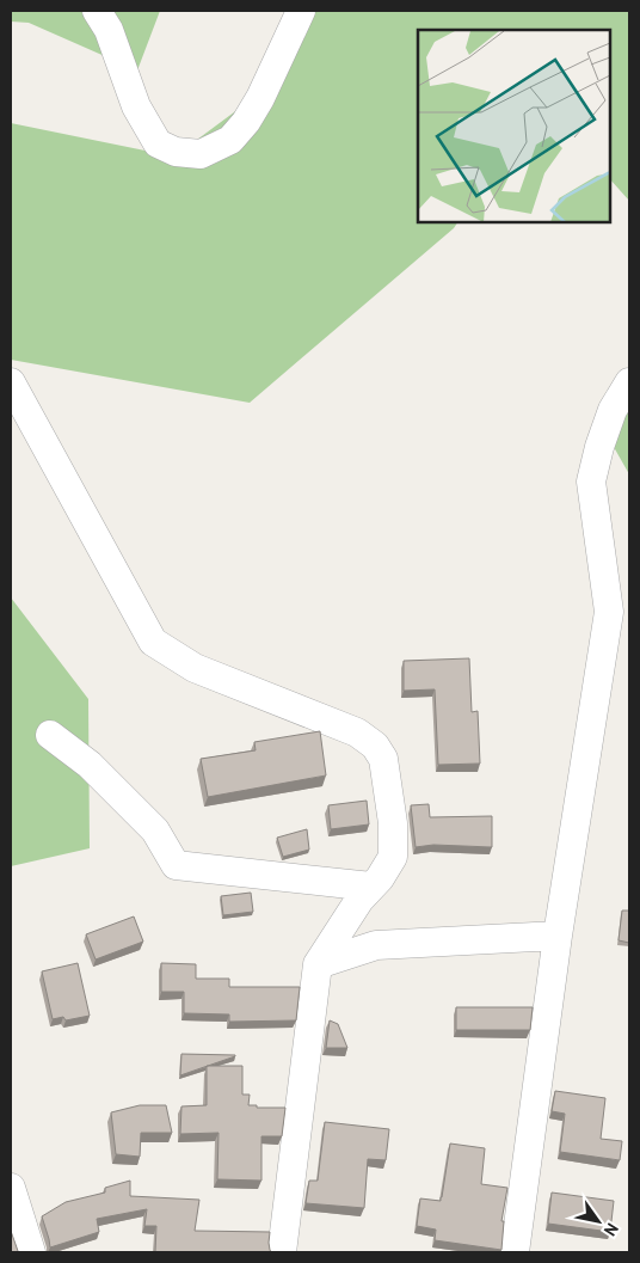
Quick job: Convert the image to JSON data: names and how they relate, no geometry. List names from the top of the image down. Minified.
{"north":"bottom right"}
